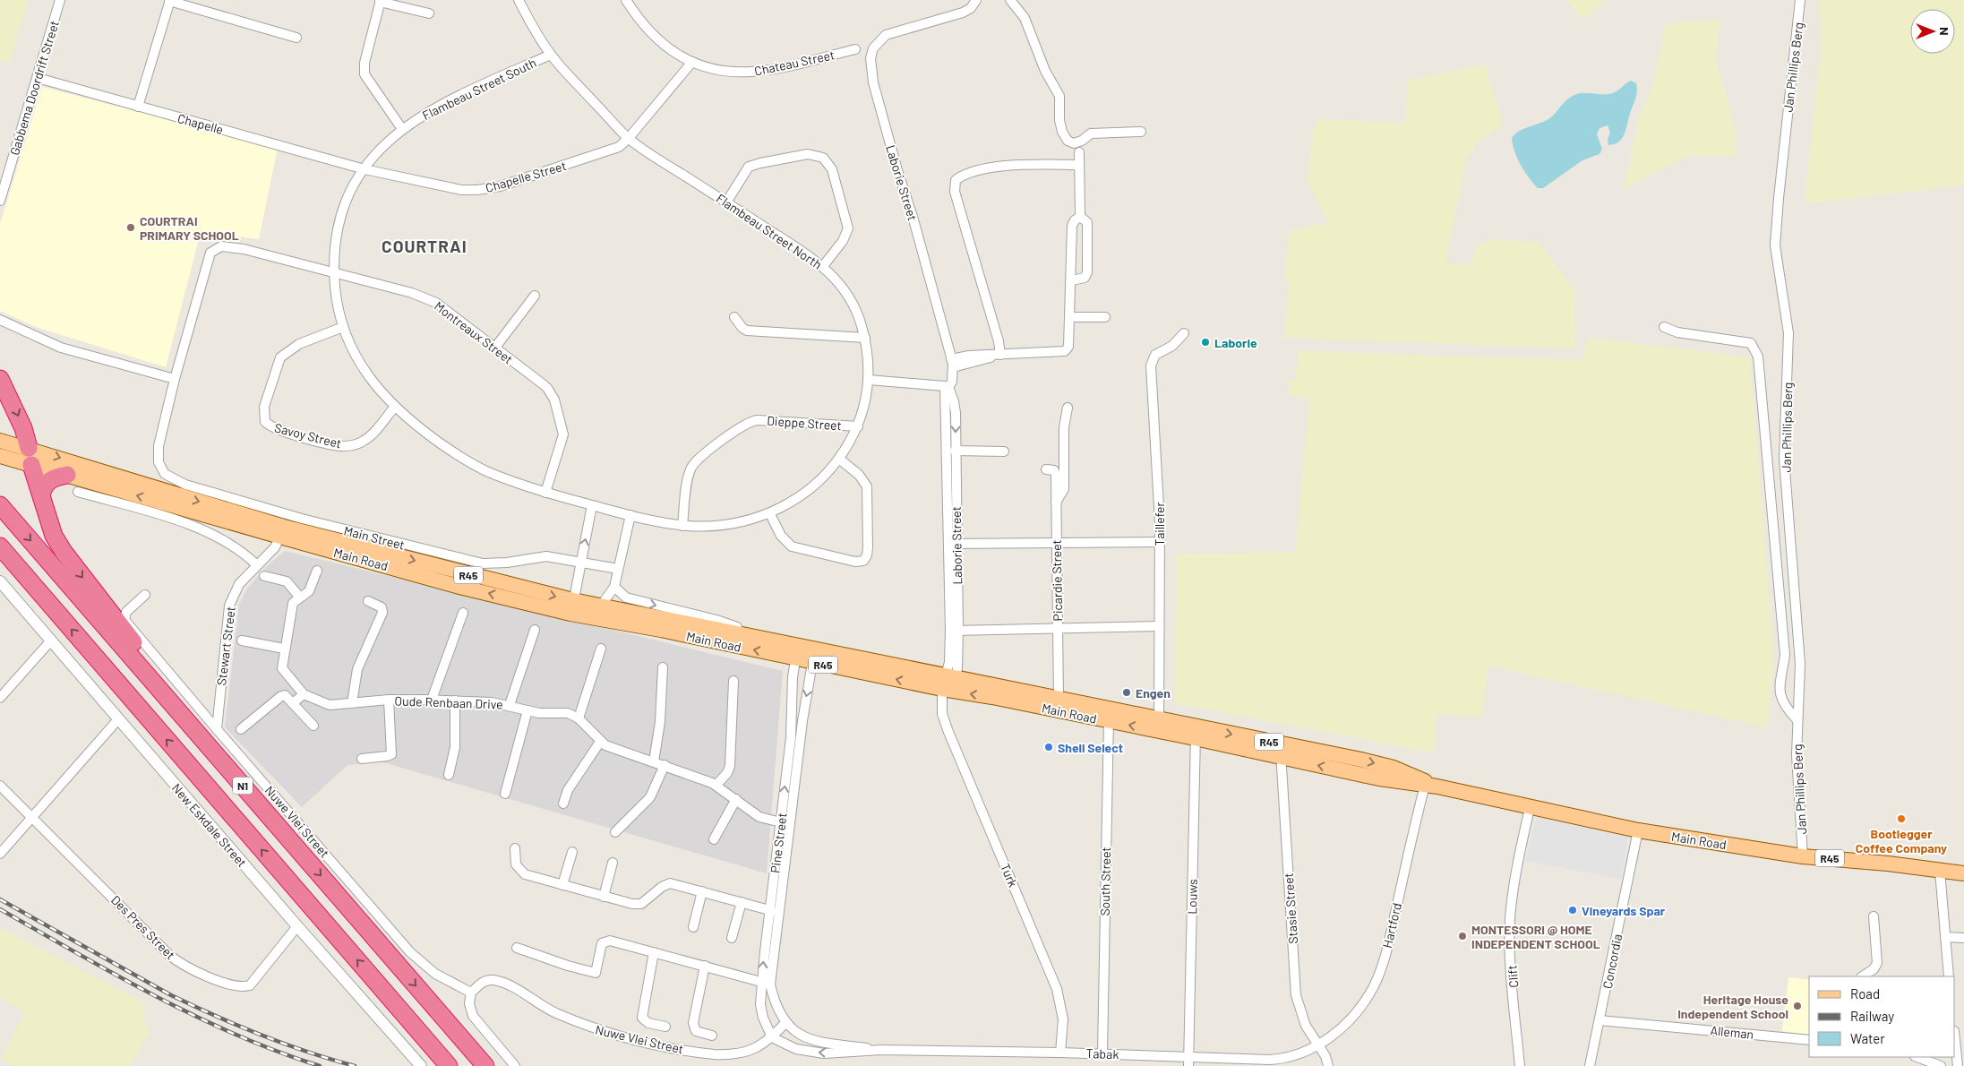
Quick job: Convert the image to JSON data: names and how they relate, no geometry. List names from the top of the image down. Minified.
{"streets":{"highway":["N1"],"main road":["Main Road","R45"],"street":["Chateau Street","Jan Phillips Berg","Gabbema Doordrift Street","Flambeau Street South","Chapelle","Chapelle Street","Laborie Street","Flambeau Street North","Montreaux Street","Dieppe Street","Savoy Street","Taillefer","Main Street","Picardie Street","Stewart Street","Oude Renbaan Drive","Nuwe Vlei Street","New Eskdale Street","Pine Street","Turk","South Street","Louws","Stasie Street","Hartford","Des Pres Street","Concordia","Clift","Alleman","Tabak"]},"crossings":[["Chateau Street","Chapelle Street"],["Jan Phillips Berg","Main Road"],["Gabbema Doordrift Street","Chapelle"],["Flambeau Street South","Chapelle"],["Flambeau Street South","Chapelle Street"],["Flambeau Street South","Flambeau Street North"],["Flambeau Street South","Montreaux Street"],["Flambeau Street South","Savoy Street"],["Chapelle","Chapelle Street"],["Chapelle Street","Flambeau Street North"],["Laborie Street","Main Road"],["Laborie Street","Turk"],["Flambeau Street North","Dieppe Street"],["Montreaux Street","Main Street"],["Taillefer","Main Road"],["Main Road","Picardie Street"],["Main Road","Stewart Street"],["Main Road","Pine Street"],["Main Road","Turk"],["Main Road","South Street"],["Main Road","Louws"],["Main Road","Stasie Street"],["Main Road","Hartford"],["Main Road","Concordia"],["Main Road","Clift"],["Stewart Street","Nuwe Vlei Street"],["Nuwe Vlei Street","Pine Street"],["Nuwe Vlei Street","Tabak"],["New Eskdale Street","Des Pres Street"],["Pine Street","Tabak"],["Turk","Tabak"],["South Street","Tabak"],["Louws","Tabak"],["Stasie Street","Hartford"],["Stasie Street","Tabak"],["Hartford","Tabak"],["Concordia","Alleman"]],"districts":["COURTRAI"],"places":["COURTRAI PRIMARY SCHOOL","Laborie","Engen","Shell Select","Bootlegger Coffee Company","Vineyards Spar","MONTESSORI @ HOME INDEPENDENT SCHOOL","Heritage House Independent School"],"legend":["Road","Railway","Water"],"north":"right"}
